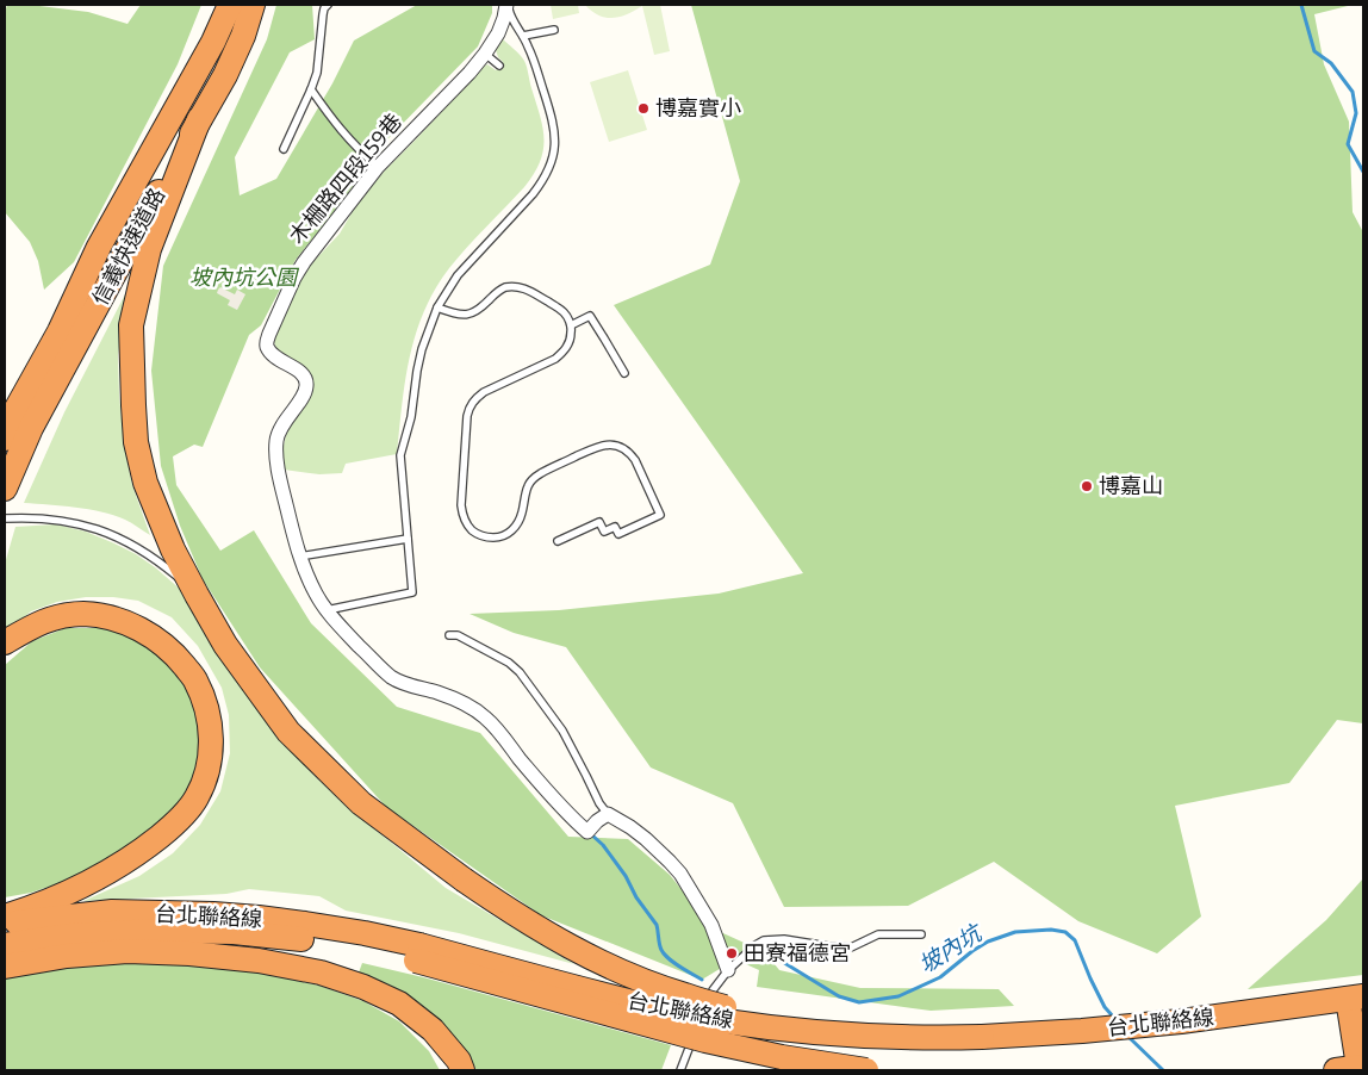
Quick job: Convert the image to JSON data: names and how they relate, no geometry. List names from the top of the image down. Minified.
{"streets":{"highway":["信義快速道路","台北聯絡線"],"street":["木柵路四段159巷"]},"water":["坡內坑"],"parks":["坡內坑公園"],"places":["博嘉實小","博嘉山","田寮福德宮"]}
